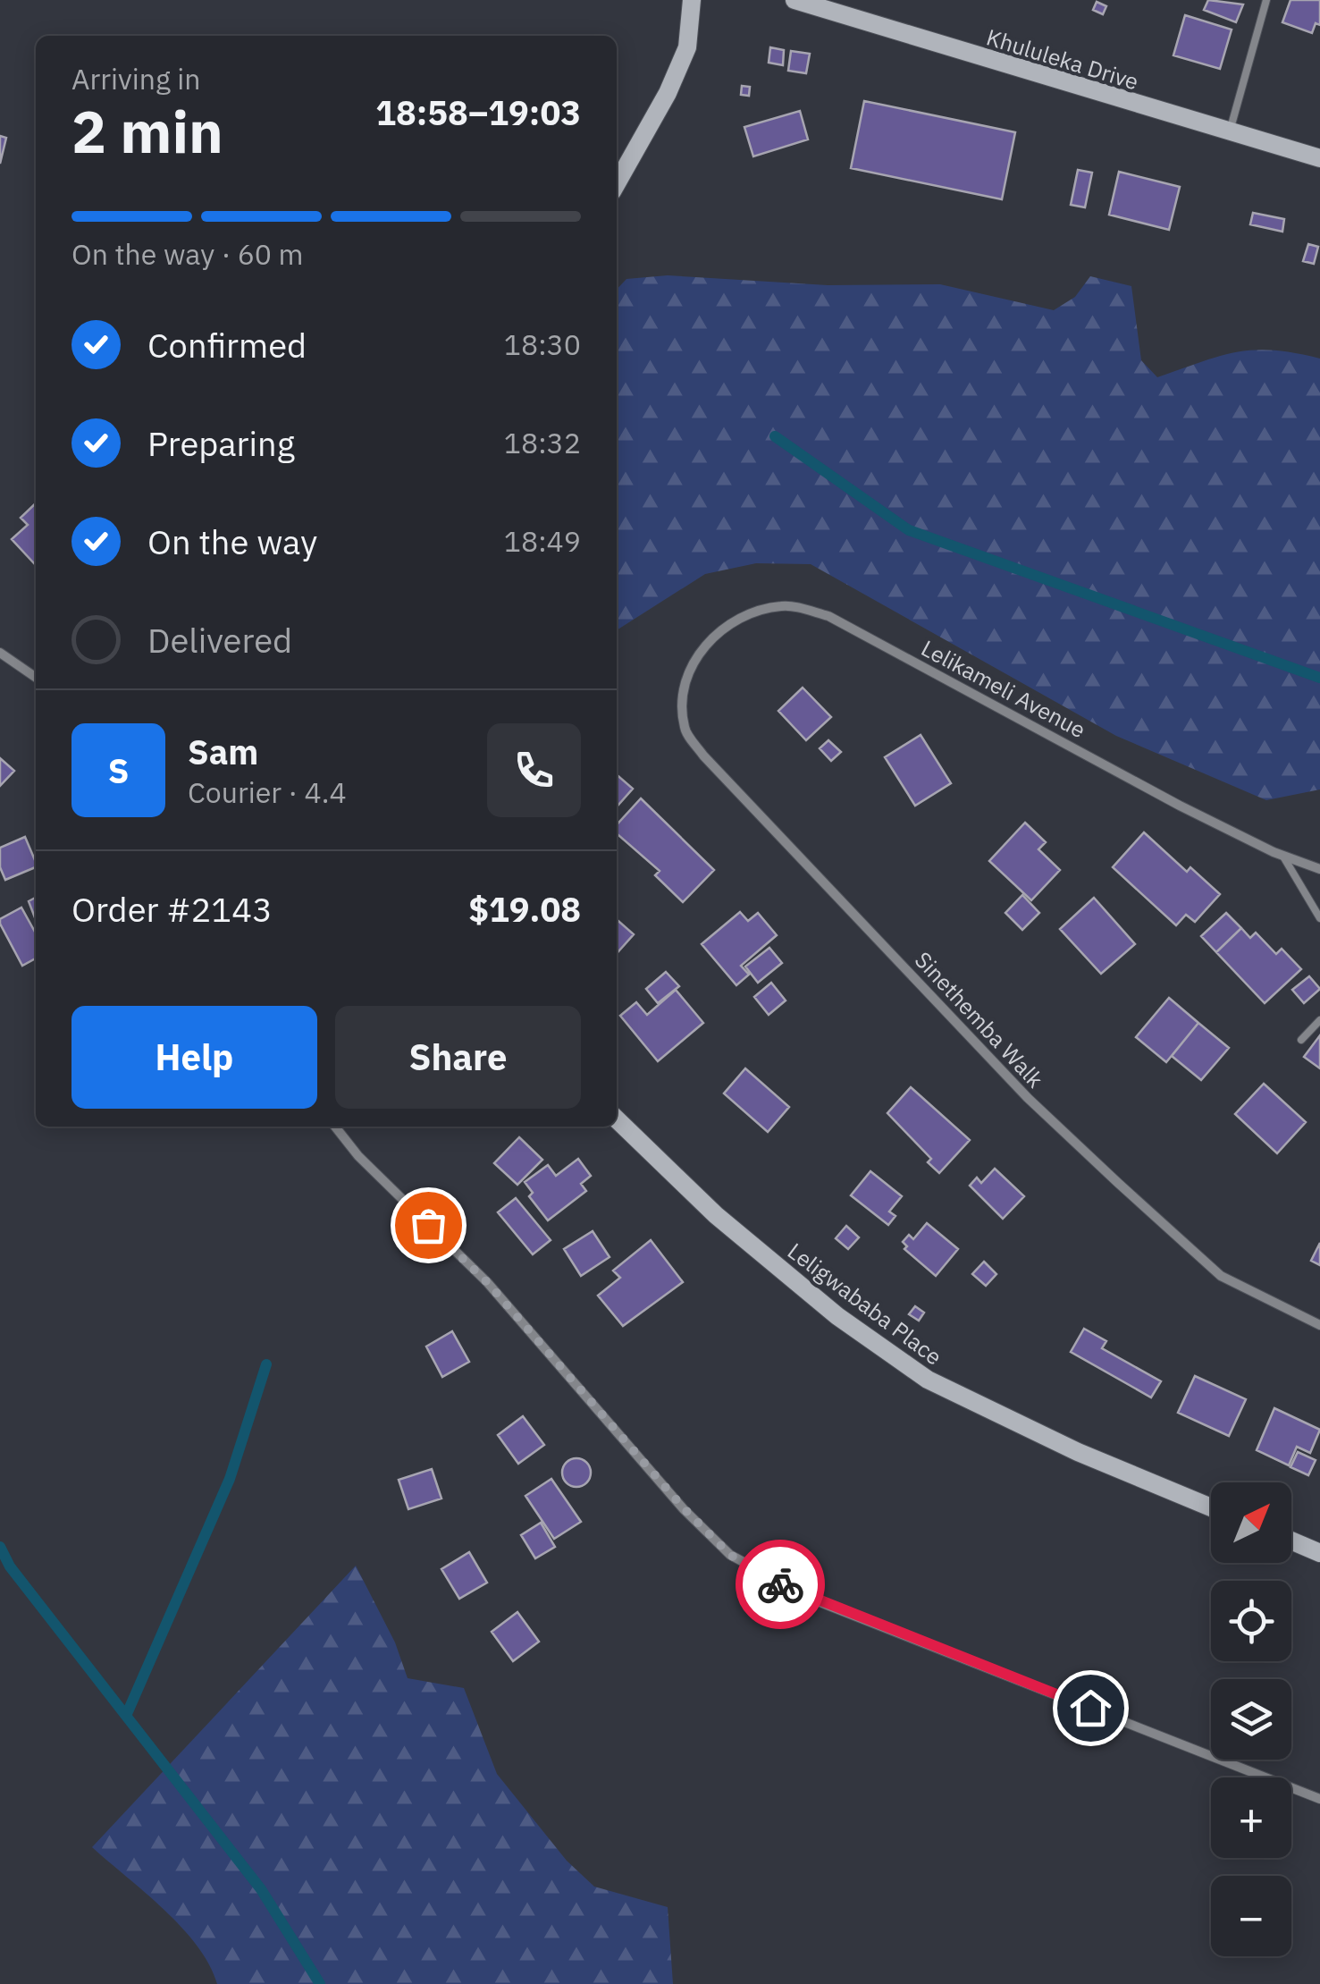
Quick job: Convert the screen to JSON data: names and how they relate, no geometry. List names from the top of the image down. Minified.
{"streets":{"street":["Khululeka Drive","Lelikameli Avenue","Sinethemba Walk","Leligwababa Place"]},"crossings":[["Lelikameli Avenue","Sinethemba Walk"]],"north":"top right","page":{"heading":["2 min","Arriving in","18:58–19:03"],"panel":["Sam","Courier · 4.4","Order #2143","$19.08"],"bar":"On the way · 60 m","list":[["Confirmed","18:30"],["Preparing","18:32"],["On the way","18:49"],"Delivered"],"round":"S","buttons":["Help","Share"],"map_buttons":["+","−"]}}
